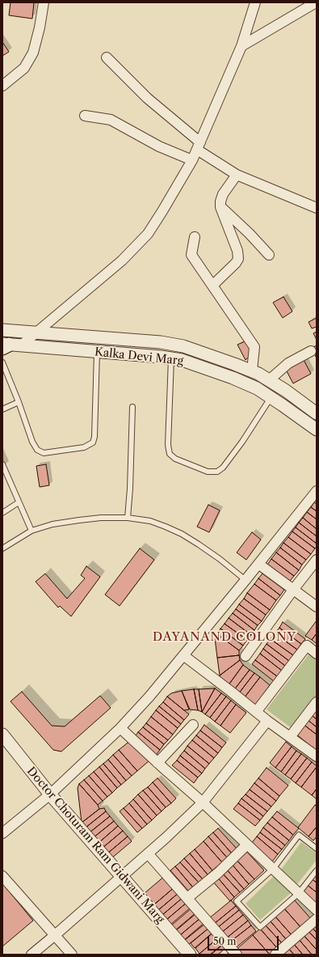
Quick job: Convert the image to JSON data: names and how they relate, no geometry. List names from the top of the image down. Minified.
{"streets":{"street":["Kalka Devi Marg","Doctor Choturam Ram Gidwani Marg"]},"districts":["DAYANAND COLONY"],"scale_bar":"50 m"}
